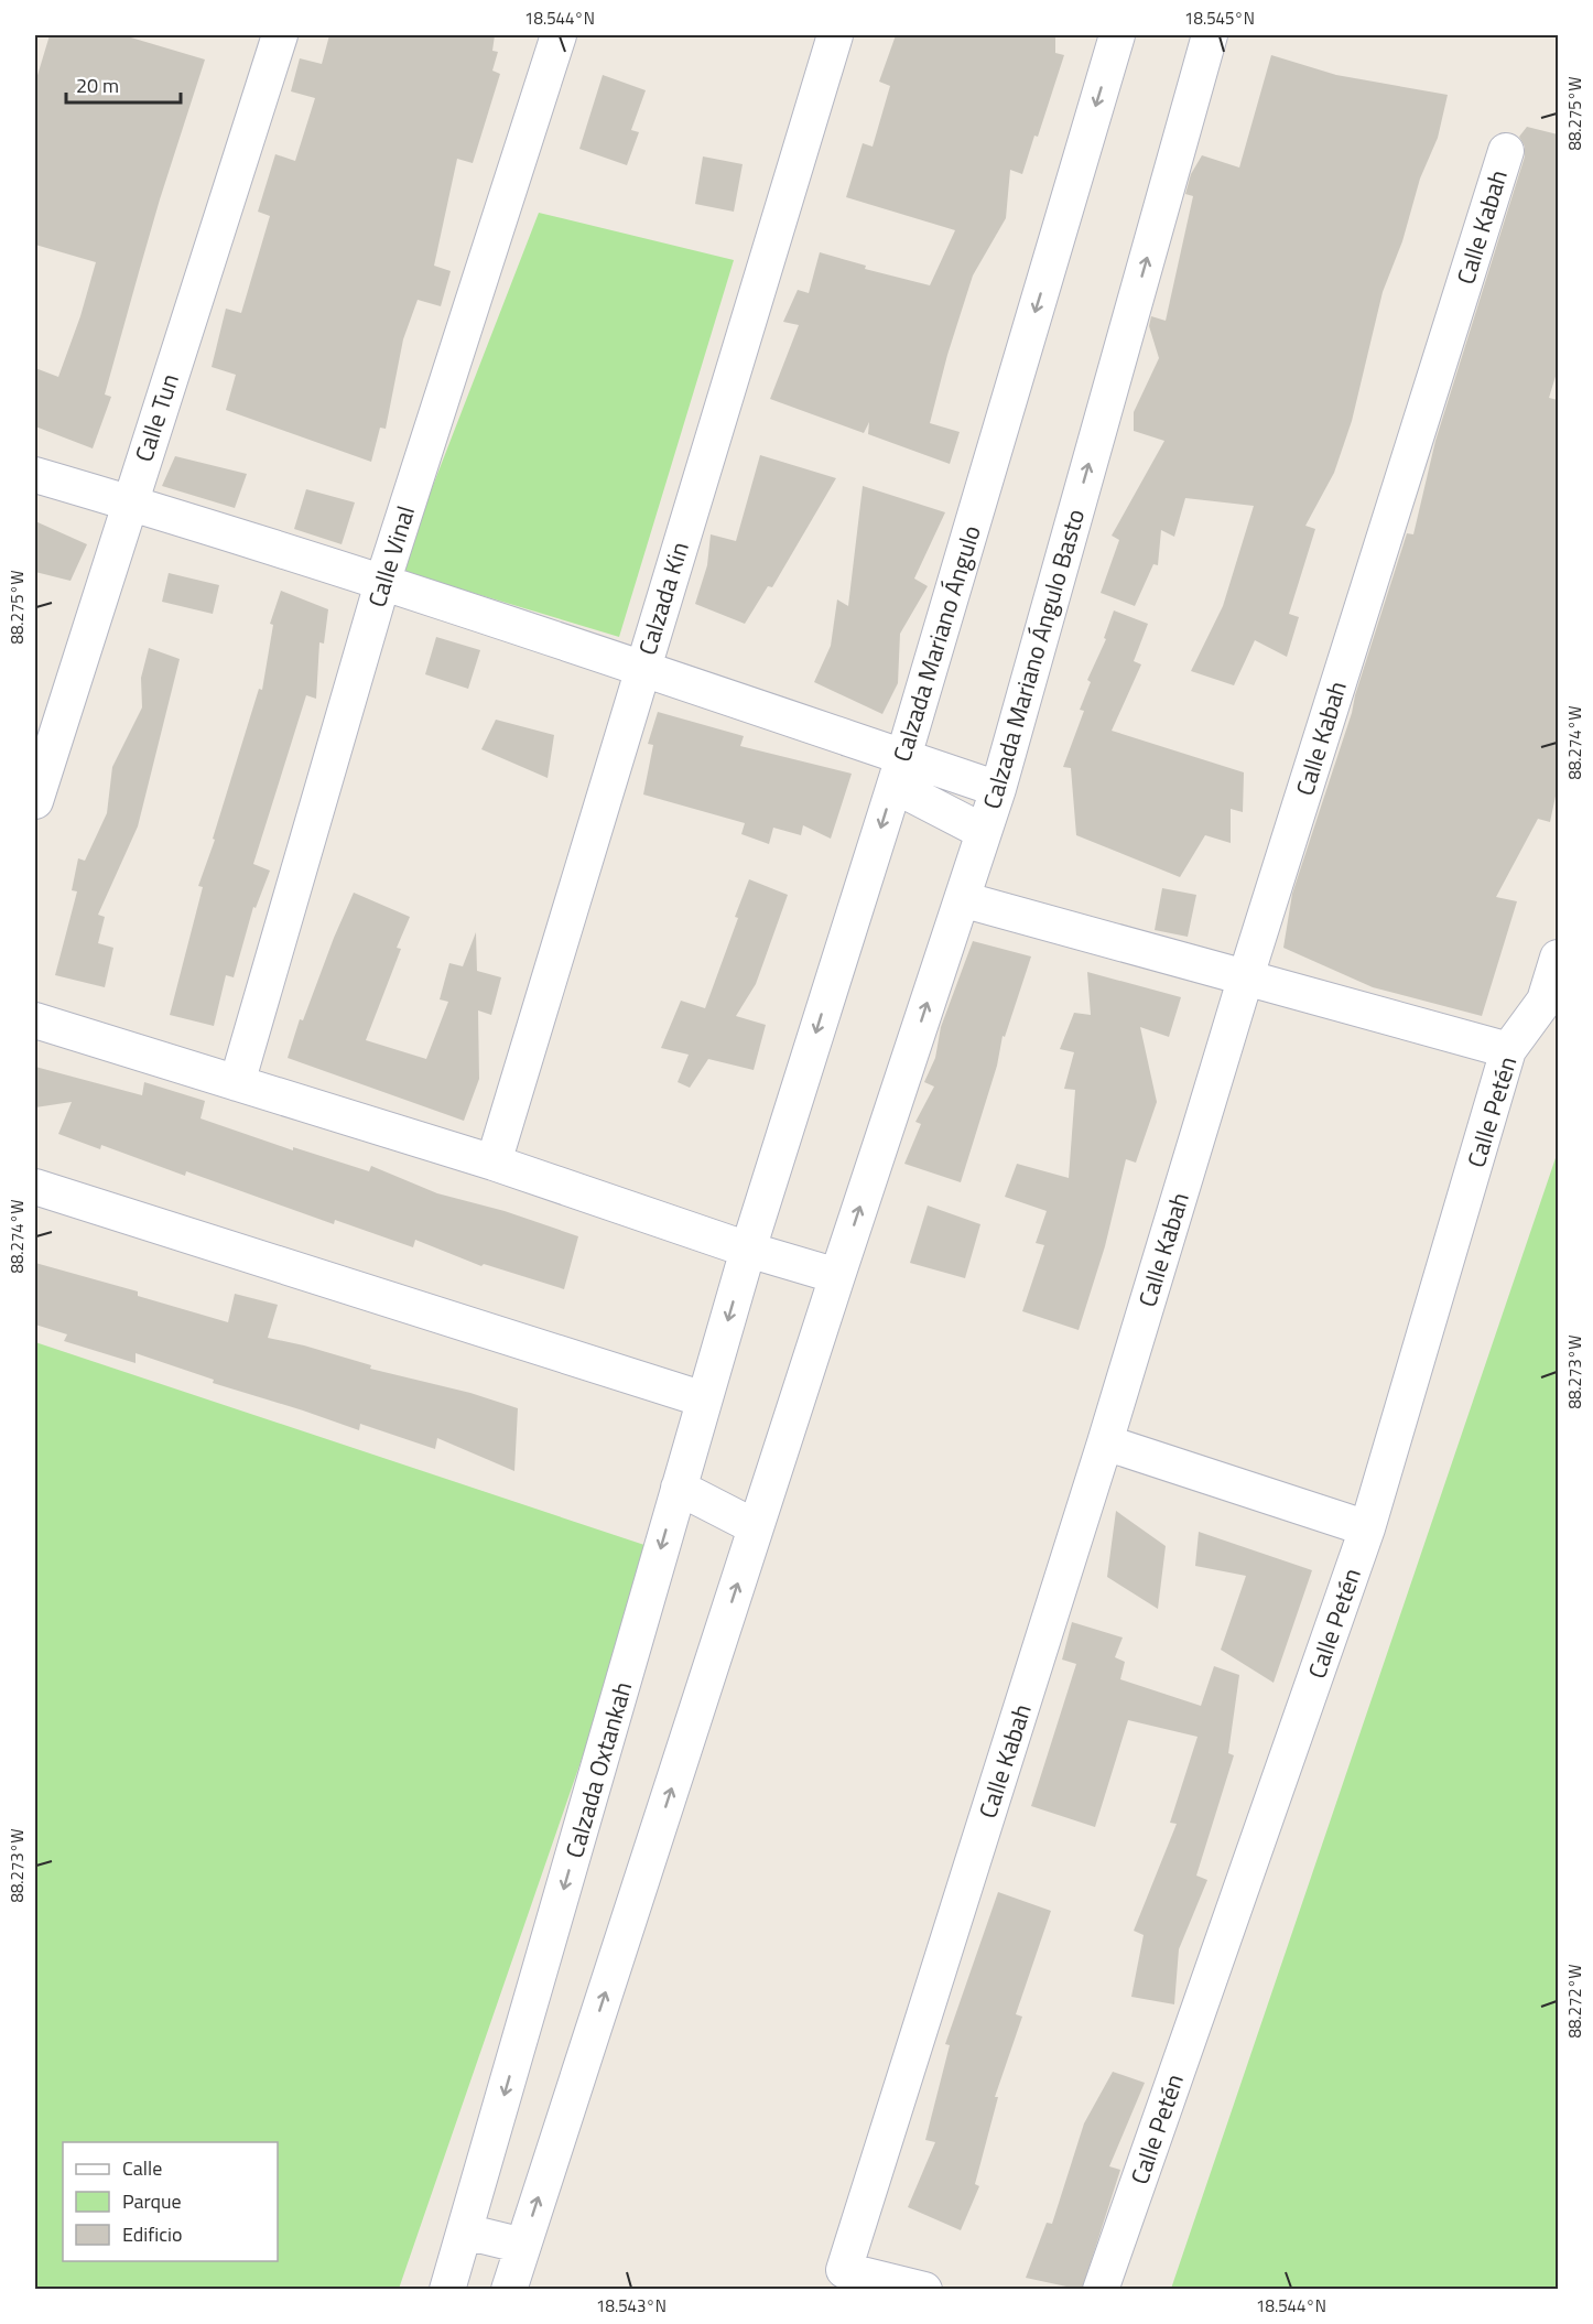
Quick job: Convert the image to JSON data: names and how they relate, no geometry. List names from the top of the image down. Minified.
{"streets":{"street":["Calle Kabah","Calle Tun","Calle Vinal","Calzada Kin","Calzada Mariano Ángulo","Calzada Mariano Ángulo Basto","Calle Petén","Calzada Oxtankah"]},"crossings":[["Calzada Mariano Ángulo","Calzada Oxtankah"]],"one_way":["Calzada Mariano Ángulo","Calzada Mariano Ángulo Basto"],"legend":["Calle","Parque","Edificio"],"scale_bar":"20 m","coordinates":["18.544°N","18.545°N","88.275°W","88.274°W","88.273°W","88.272°W","18.543°N"]}
